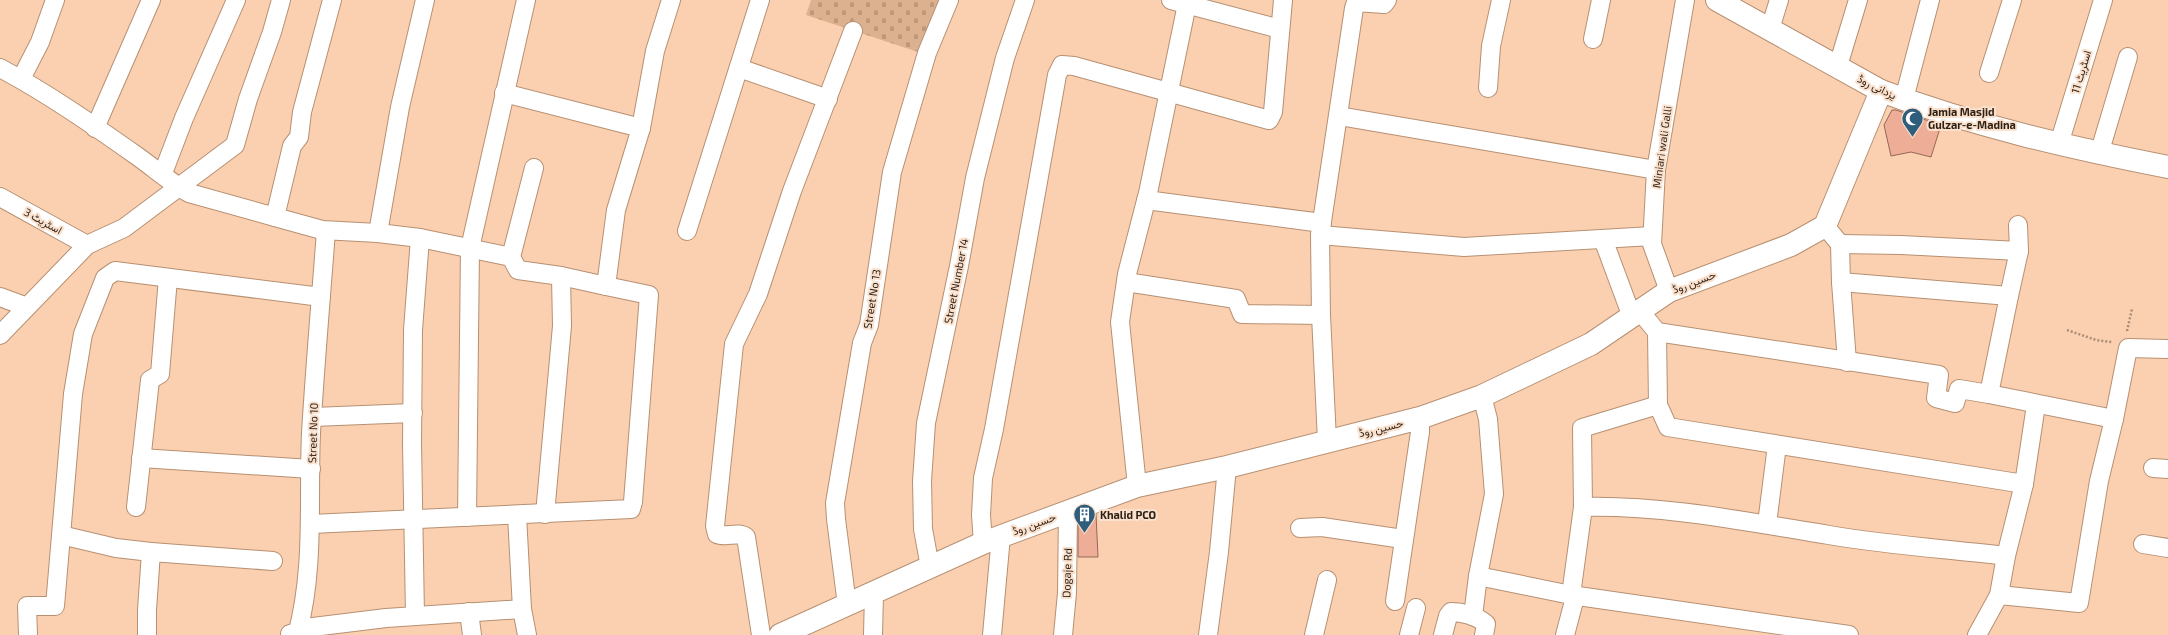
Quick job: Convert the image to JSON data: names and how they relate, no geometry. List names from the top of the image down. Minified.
{"streets":{"street":["اسٹریٹ 11","یزدانی روڈ","Miniari wali Galli","اسٹریٹ 3","Street Number 14","حسین روڈ","Street No 13","Street No 10","Dogaje Rd"]},"crossings":[["اسٹریٹ 11","یزدانی روڈ"],["Miniari wali Galli","حسین روڈ"],["Street Number 14","حسین روڈ"],["حسین روڈ","Street No 13"],["حسین روڈ","Dogaje Rd"]],"places":{"mosque":["Jamia Masjid Gulzar-e-Madina"],"building":["Khalid PCO"]}}
